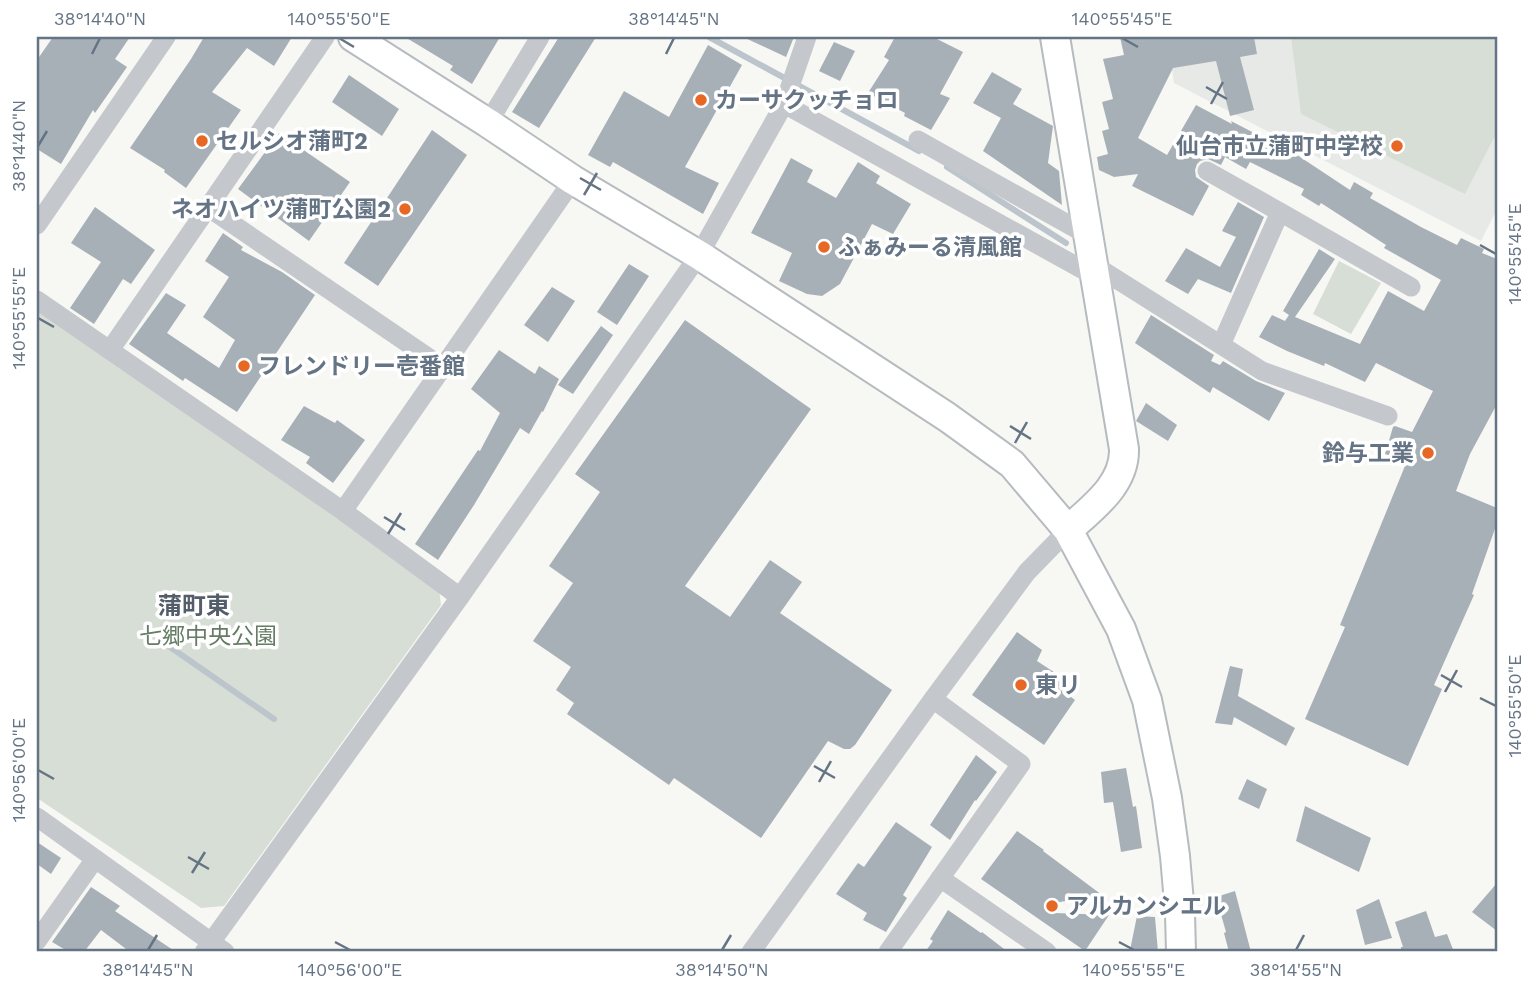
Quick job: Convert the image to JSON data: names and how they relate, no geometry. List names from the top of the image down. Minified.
{"districts":["蒲町東"],"parks":["七郷中央公園"],"places":["カーサクッチョロ","セルシオ蒲町2","仙台市立蒲町中学校","ネオハイツ蒲町公園2","ふぁみーる清風館","フレンドリー壱番館","鈴与工業","東リ","アルカンシエル"],"coordinates":["38°14'40\"N","140°55'50\"E","38°14'45\"N","140°55'45\"E","140°55'55\"E","140°56'00\"E","38°14'50\"N","38°14'55\"N"]}
